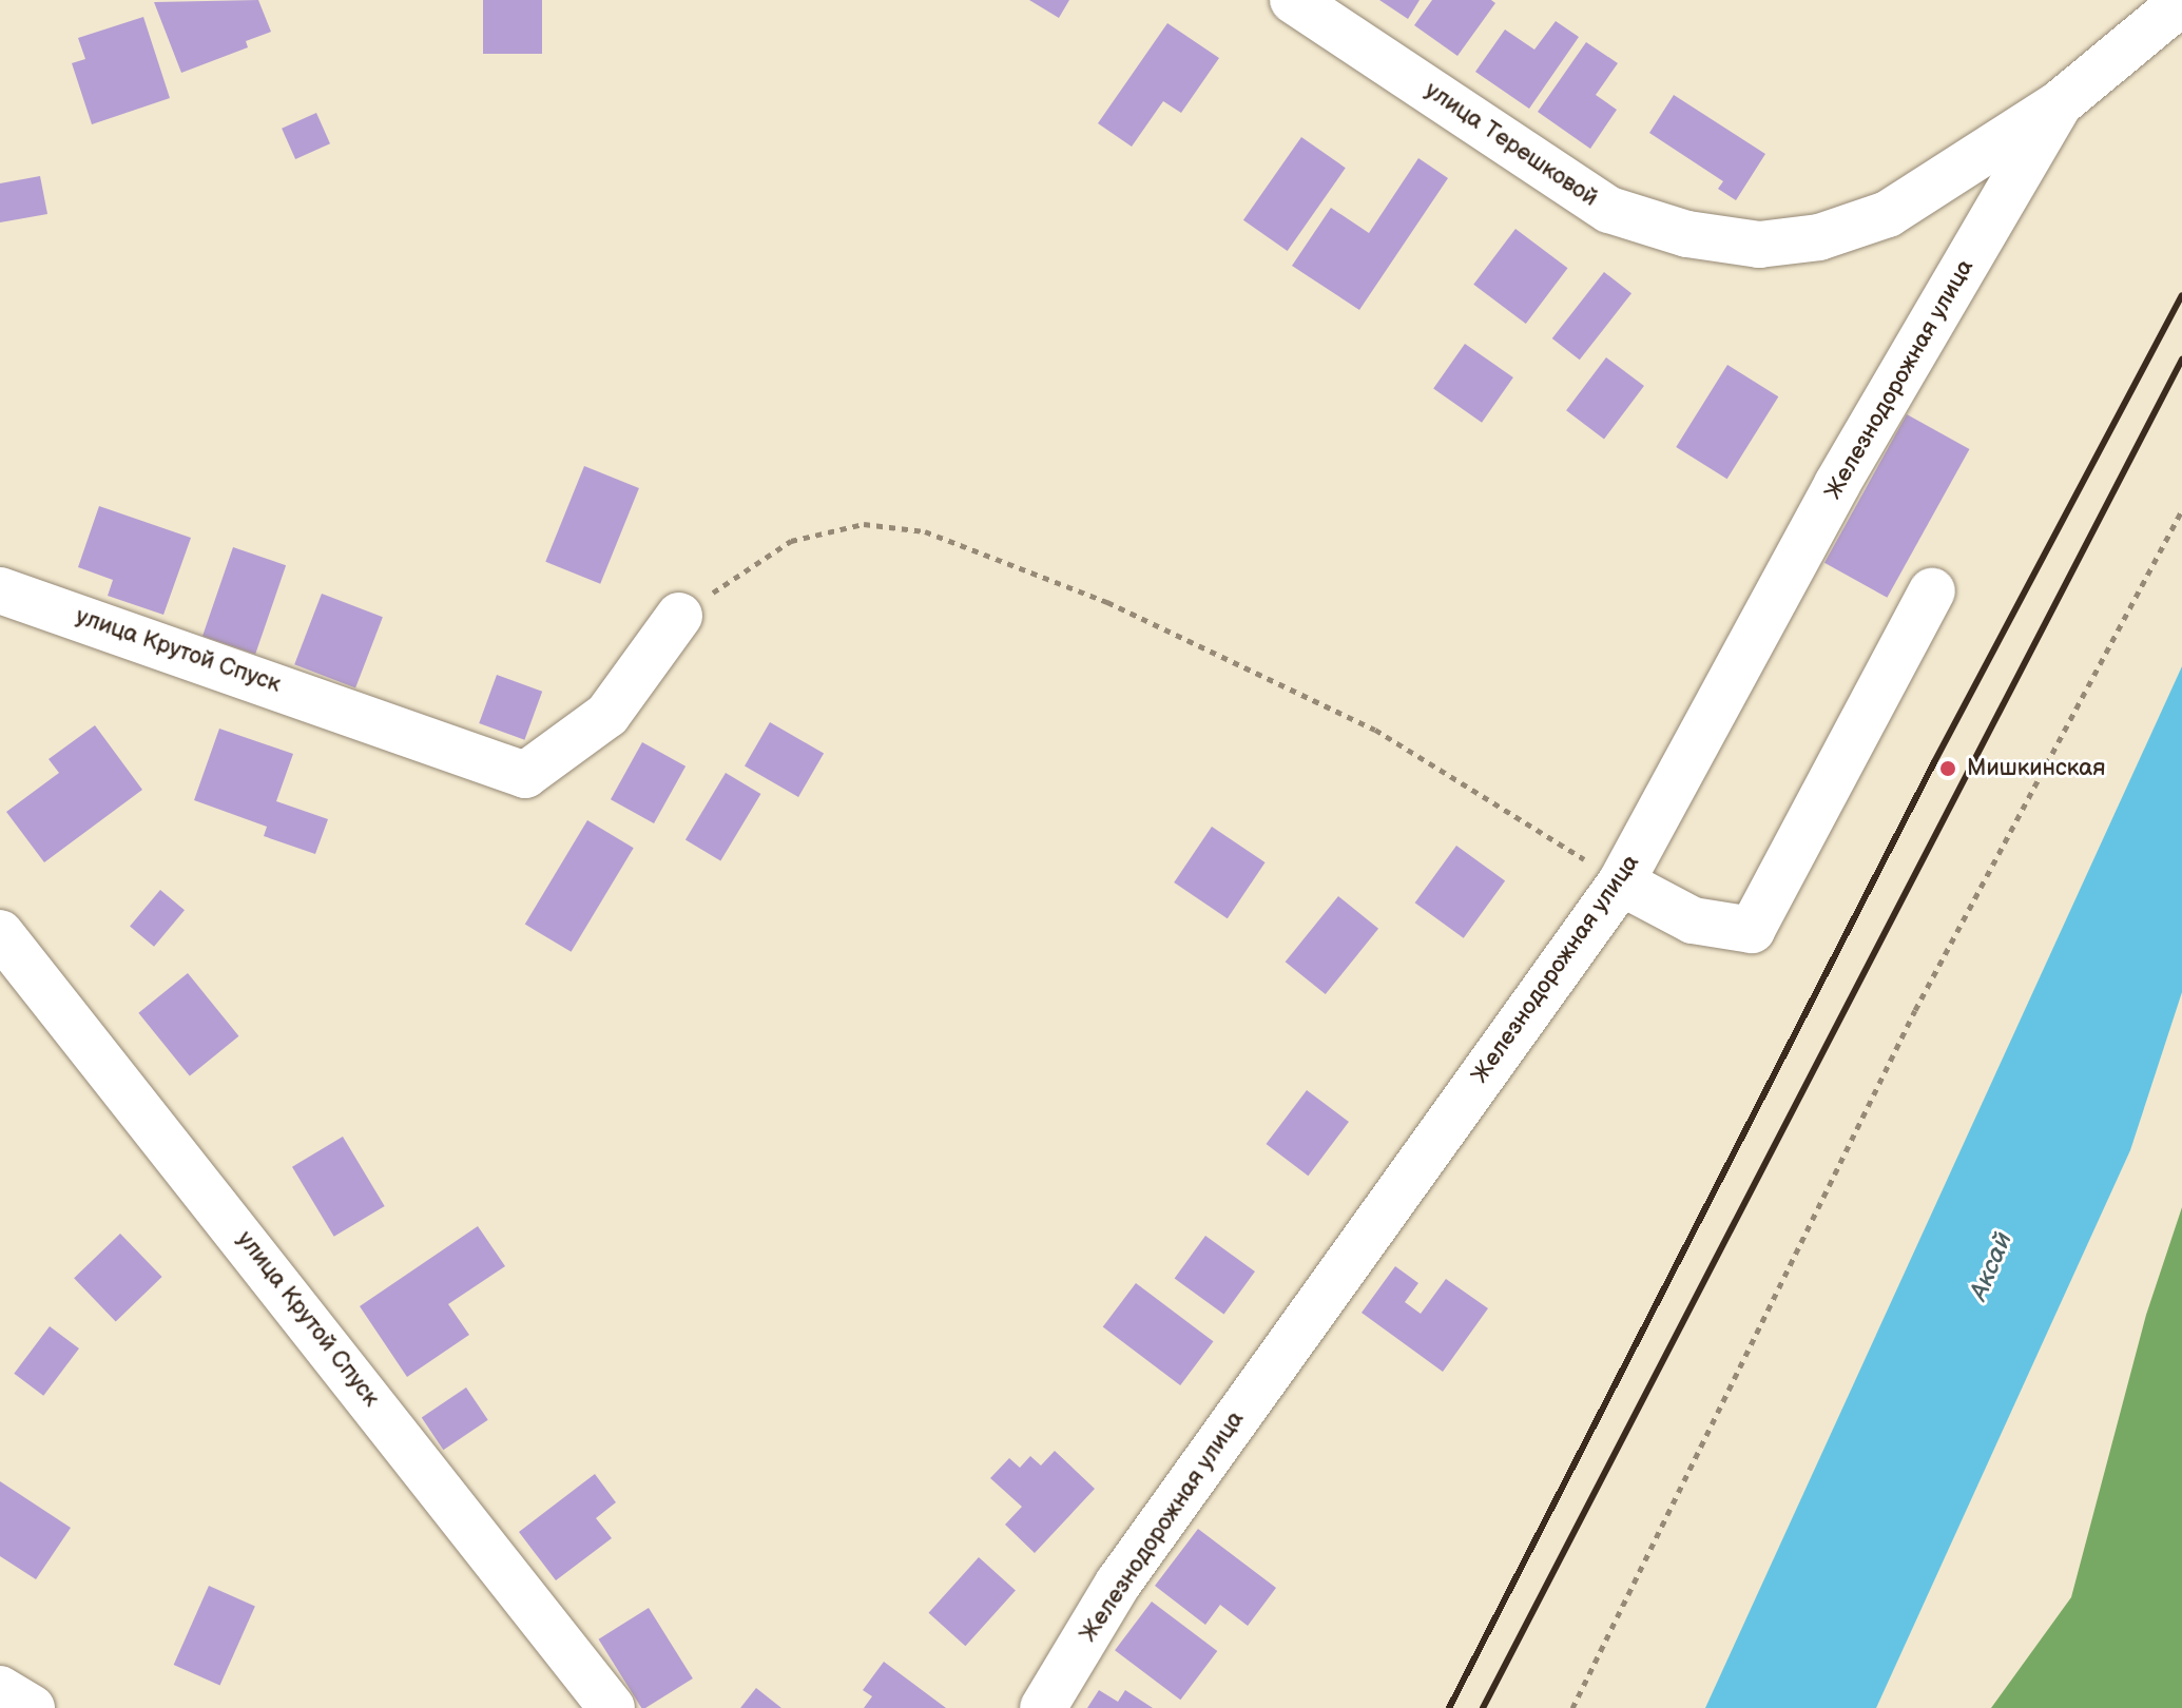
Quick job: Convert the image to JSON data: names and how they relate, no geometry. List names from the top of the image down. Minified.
{"streets":{"street":["улица Терешковой","Железнодорожная улица","улица Крутой Спуск"]},"crossings":[["улица Терешковой","Железнодорожная улица"]],"water":["Аксай"],"places":["Мишкинская"]}
